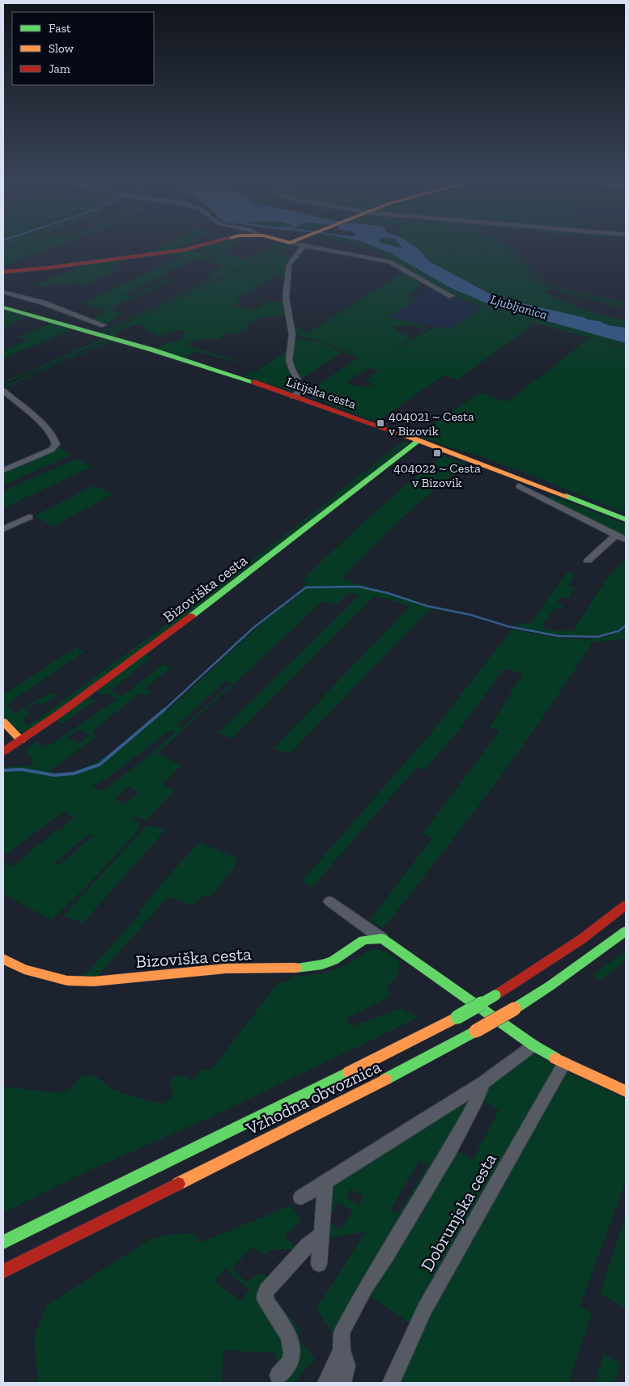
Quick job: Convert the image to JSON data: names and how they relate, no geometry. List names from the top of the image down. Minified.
{"streets":{"main road":["Litijska cesta","Bizoviška cesta","Vzhodna obvoznica"],"street":["Dobrunjska cesta"]},"crossings":[["Litijska cesta","Bizoviška cesta"]],"water":["Ljubljanica"],"places":{"transit":["404021 ~ Cesta v Bizovik","404022 ~ Cesta v Bizovik"]},"legend":["Fast","Slow","Jam"]}
